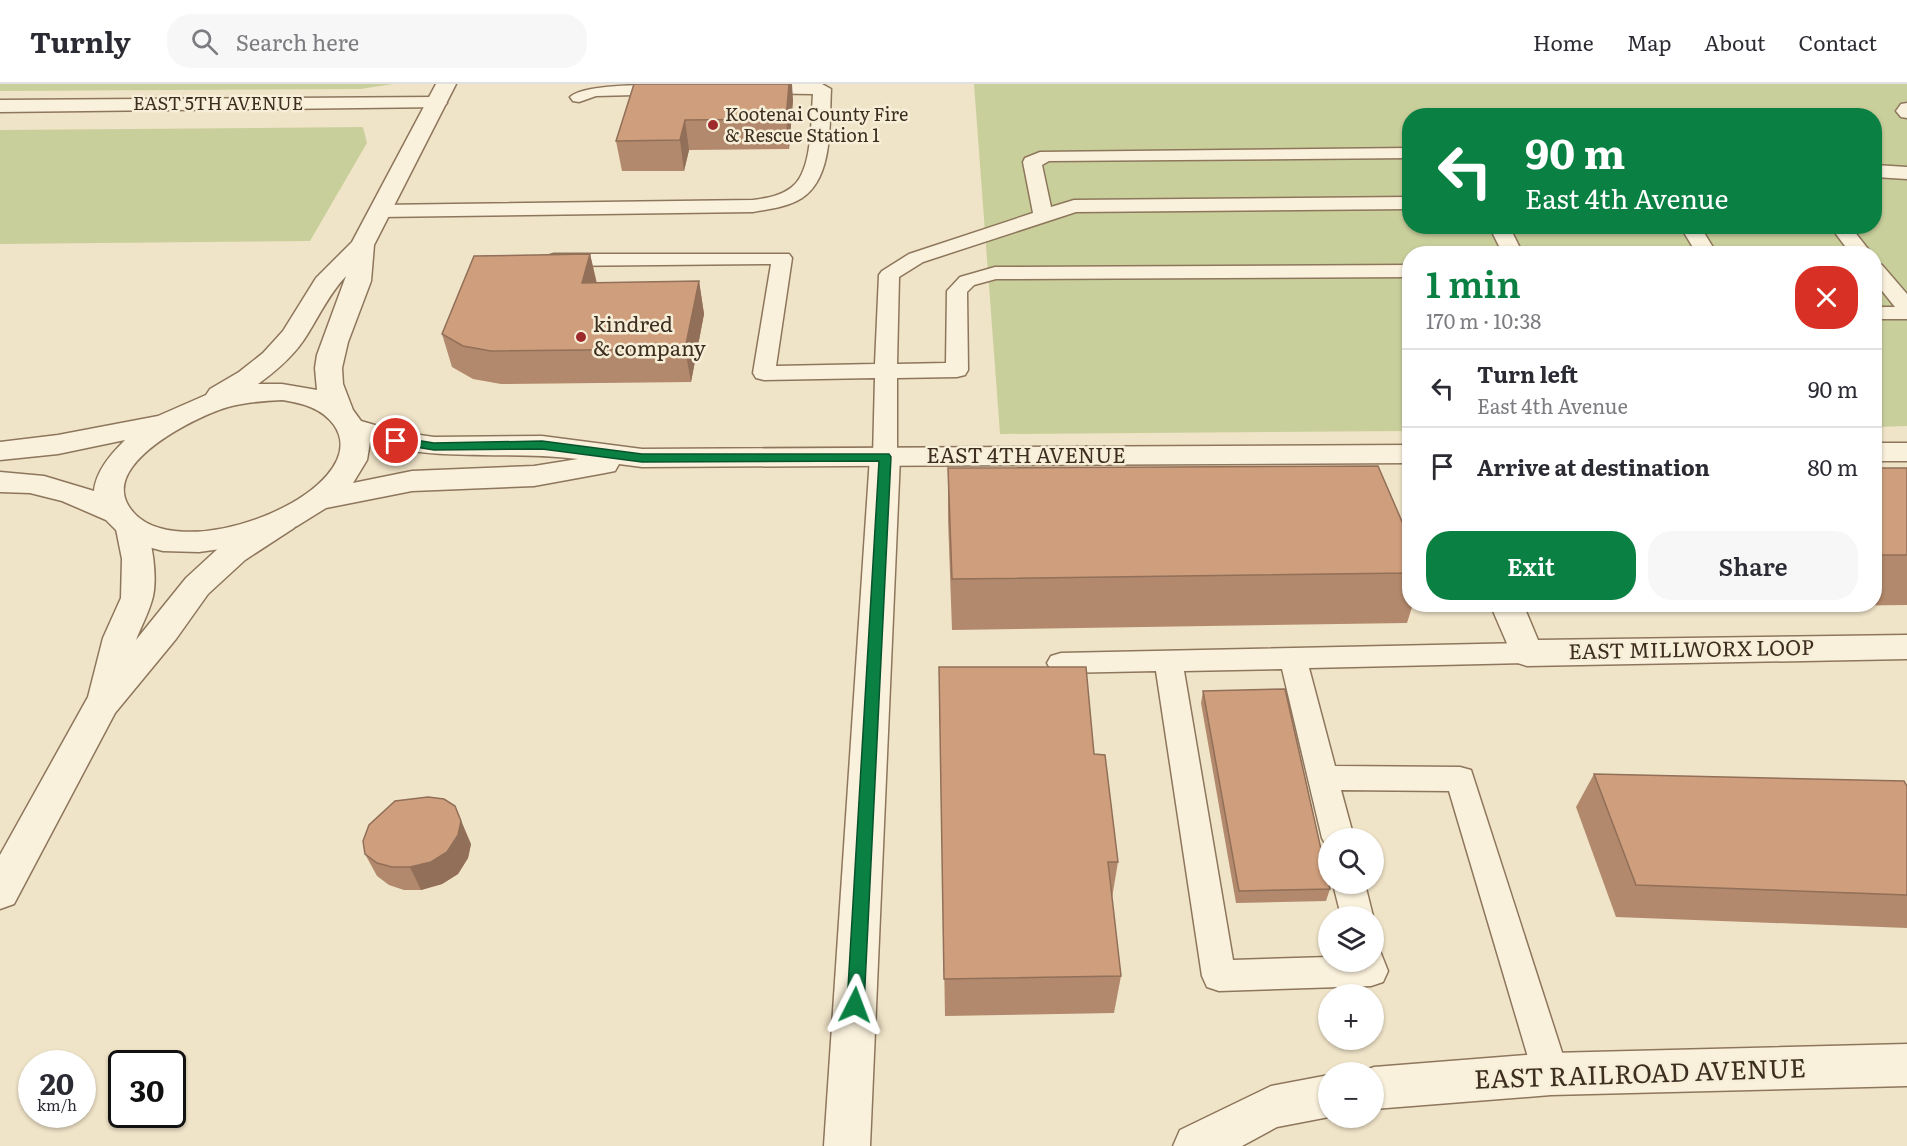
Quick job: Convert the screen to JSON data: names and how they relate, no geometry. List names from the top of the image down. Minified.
{"streets":{"street":["EAST 5TH AVENUE","EAST 4TH AVENUE","EAST MILLWORX LOOP","EAST RAILROAD AVENUE"]},"places":["Kootenai County Fire & Rescue Station 1","kindred & company"],"page":{"header":"Turnly","search":"Search here","nav":["Home","Map","About","Contact"],"turn":["90 m","East 4th Avenue"],"heading":["1 min","170 m · 10:38"],"list":[{"name":"Turn left","note":"East 4th Avenue","value":"90 m"},{"name":"Arrive at destination","value":"80 m"}],"buttons":["Exit","Share"],"map_buttons":["+","−"],"speed":"20 km/h","limit":"30"}}
